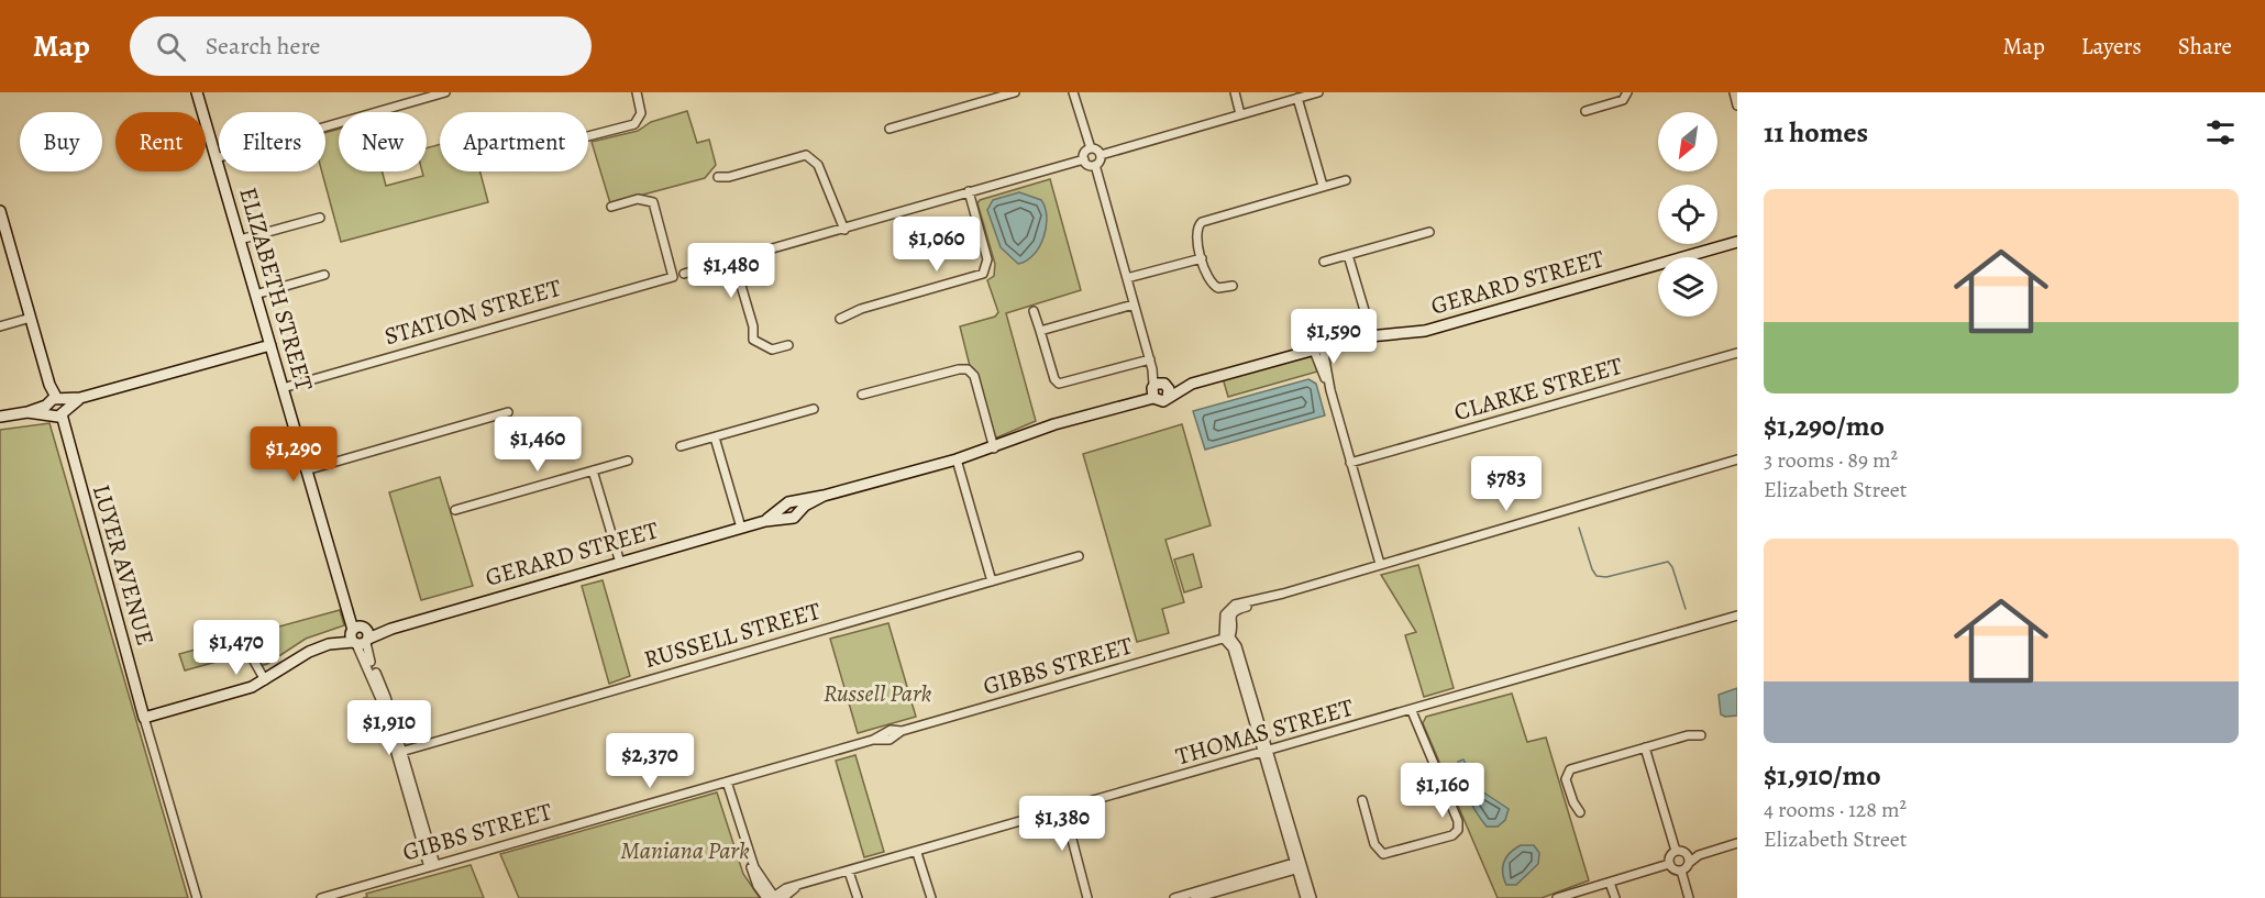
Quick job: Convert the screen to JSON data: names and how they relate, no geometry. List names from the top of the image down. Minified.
{"streets":{"street":["GERARD STREET","ELIZABETH STREET","STATION STREET","CLARKE STREET","LUYER AVENUE","RUSSELL STREET","GIBBS STREET","THOMAS STREET"]},"crossings":[["GERARD STREET","ELIZABETH STREET"],["GERARD STREET","LUYER AVENUE"],["ELIZABETH STREET","STATION STREET"],["ELIZABETH STREET","RUSSELL STREET"],["ELIZABETH STREET","GIBBS STREET"]],"parks":["Russell Park","Maniana Park"],"north":"bottom left","page":{"header":"Map","search":"Search here","nav":["Map","Layers","Share"],"heading":"11 homes","chip":["Buy","Rent","Filters","New","Apartment"],"list":[{"name":"$1,290/mo","note":"3 rooms · 89 m² · Elizabeth Street"},{"name":"$1,910/mo","note":"4 rooms · 128 m² · Elizabeth Street"}],"price":["$1,060","$1,480","$1,590","$1,460","$1,290","$783","$1,470","$1,910","$2,370","$1,160","$1,380"]}}
